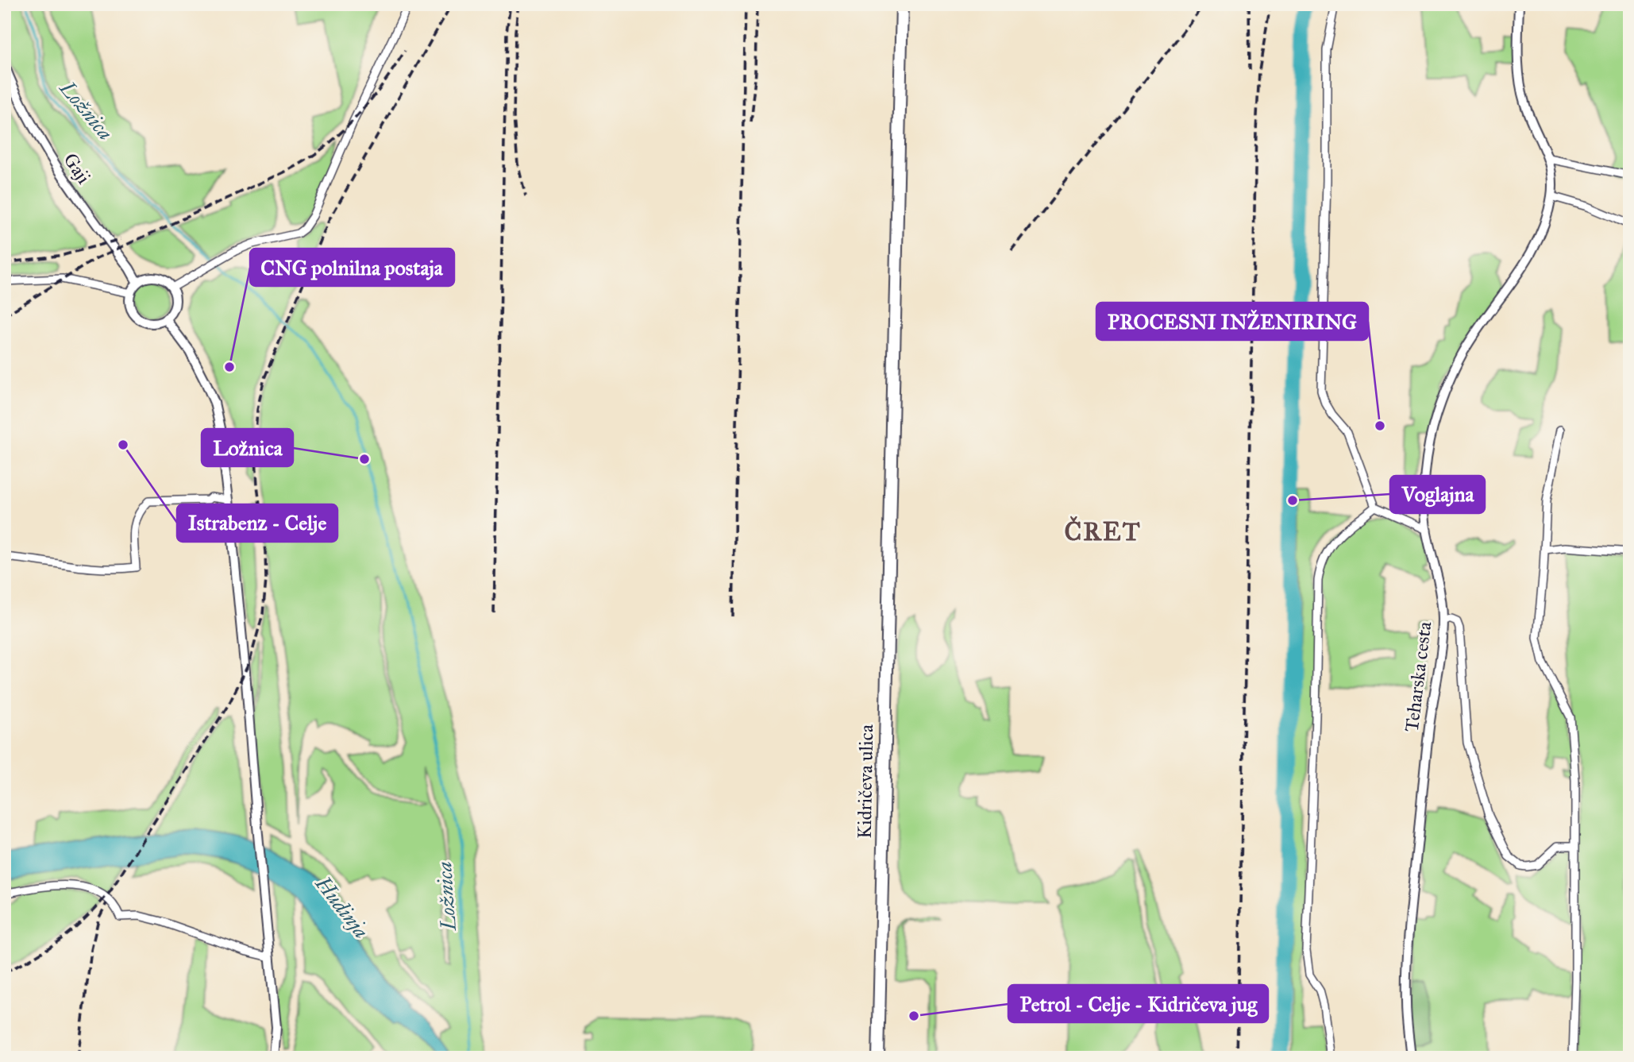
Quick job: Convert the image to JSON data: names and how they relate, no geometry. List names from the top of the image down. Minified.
{"streets":{"main road":["Kidričeva ulica"],"street":["Gaji","Teharska cesta"]},"districts":["ČRET"],"water":["Ložnica","Hudinja"],"places":["CNG polnilna postaja","PROCESNI INŽENIRING","Istrabenz - Celje","Ložnica","Voglajna","Petrol - Celje - Kidričeva jug"]}
